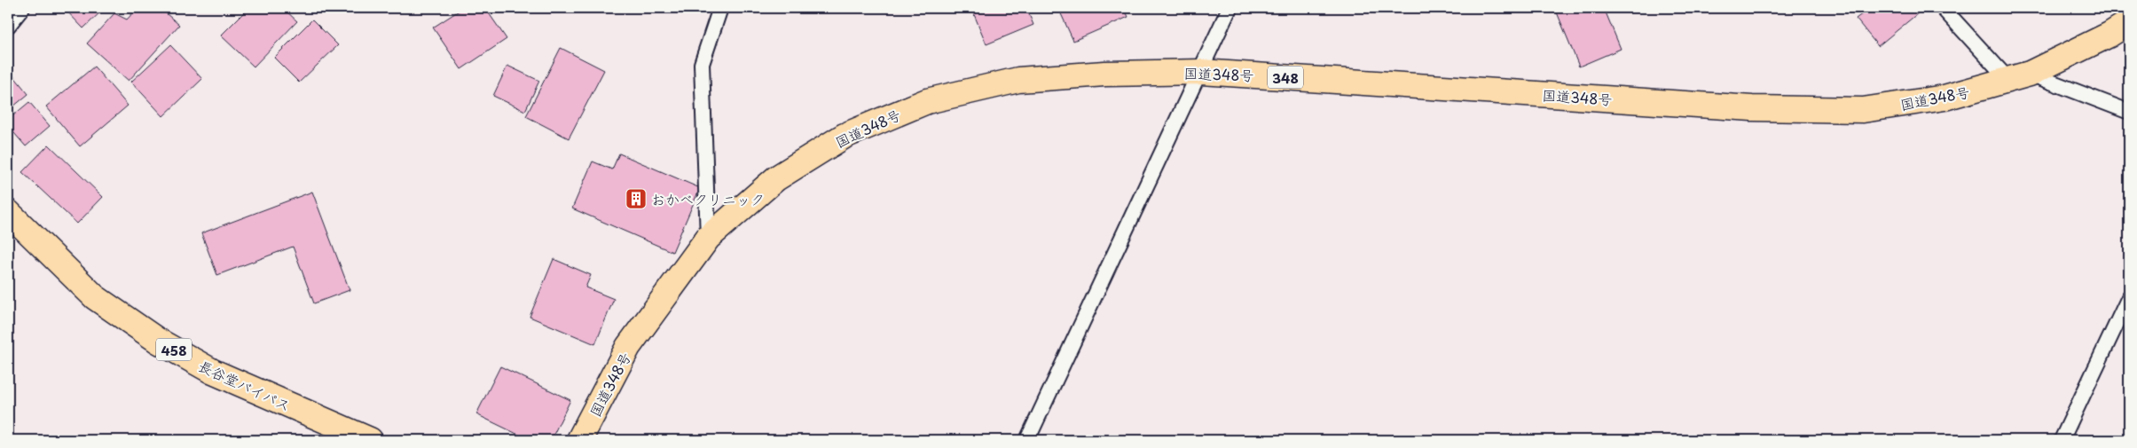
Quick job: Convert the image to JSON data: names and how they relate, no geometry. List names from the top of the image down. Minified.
{"streets":{"highway":["国道348号","348","458","長谷堂バイパス"]},"places":{"building":["おかべクリニック"]}}
